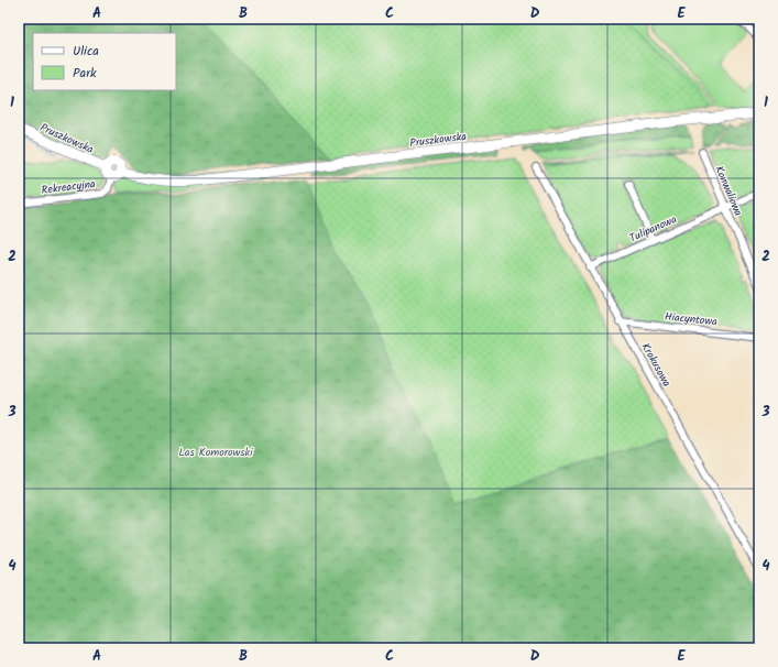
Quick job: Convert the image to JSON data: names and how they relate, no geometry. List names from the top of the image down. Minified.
{"streets":{"street":["Pruszkowska","Rekreacyjna","Konwaliowa","Tulipanowa","Hiacyntowa","Krokusowa"]},"crossings":[["Pruszkowska","Rekreacyjna"],["Konwaliowa","Tulipanowa"],["Tulipanowa","Krokusowa"],["Hiacyntowa","Krokusowa"]],"parks":["Las Komorowski"],"legend":["Ulica","Park"],"grid":{"columns":["A","B","C","D","E"],"rows":["1","2","3","4"]}}
